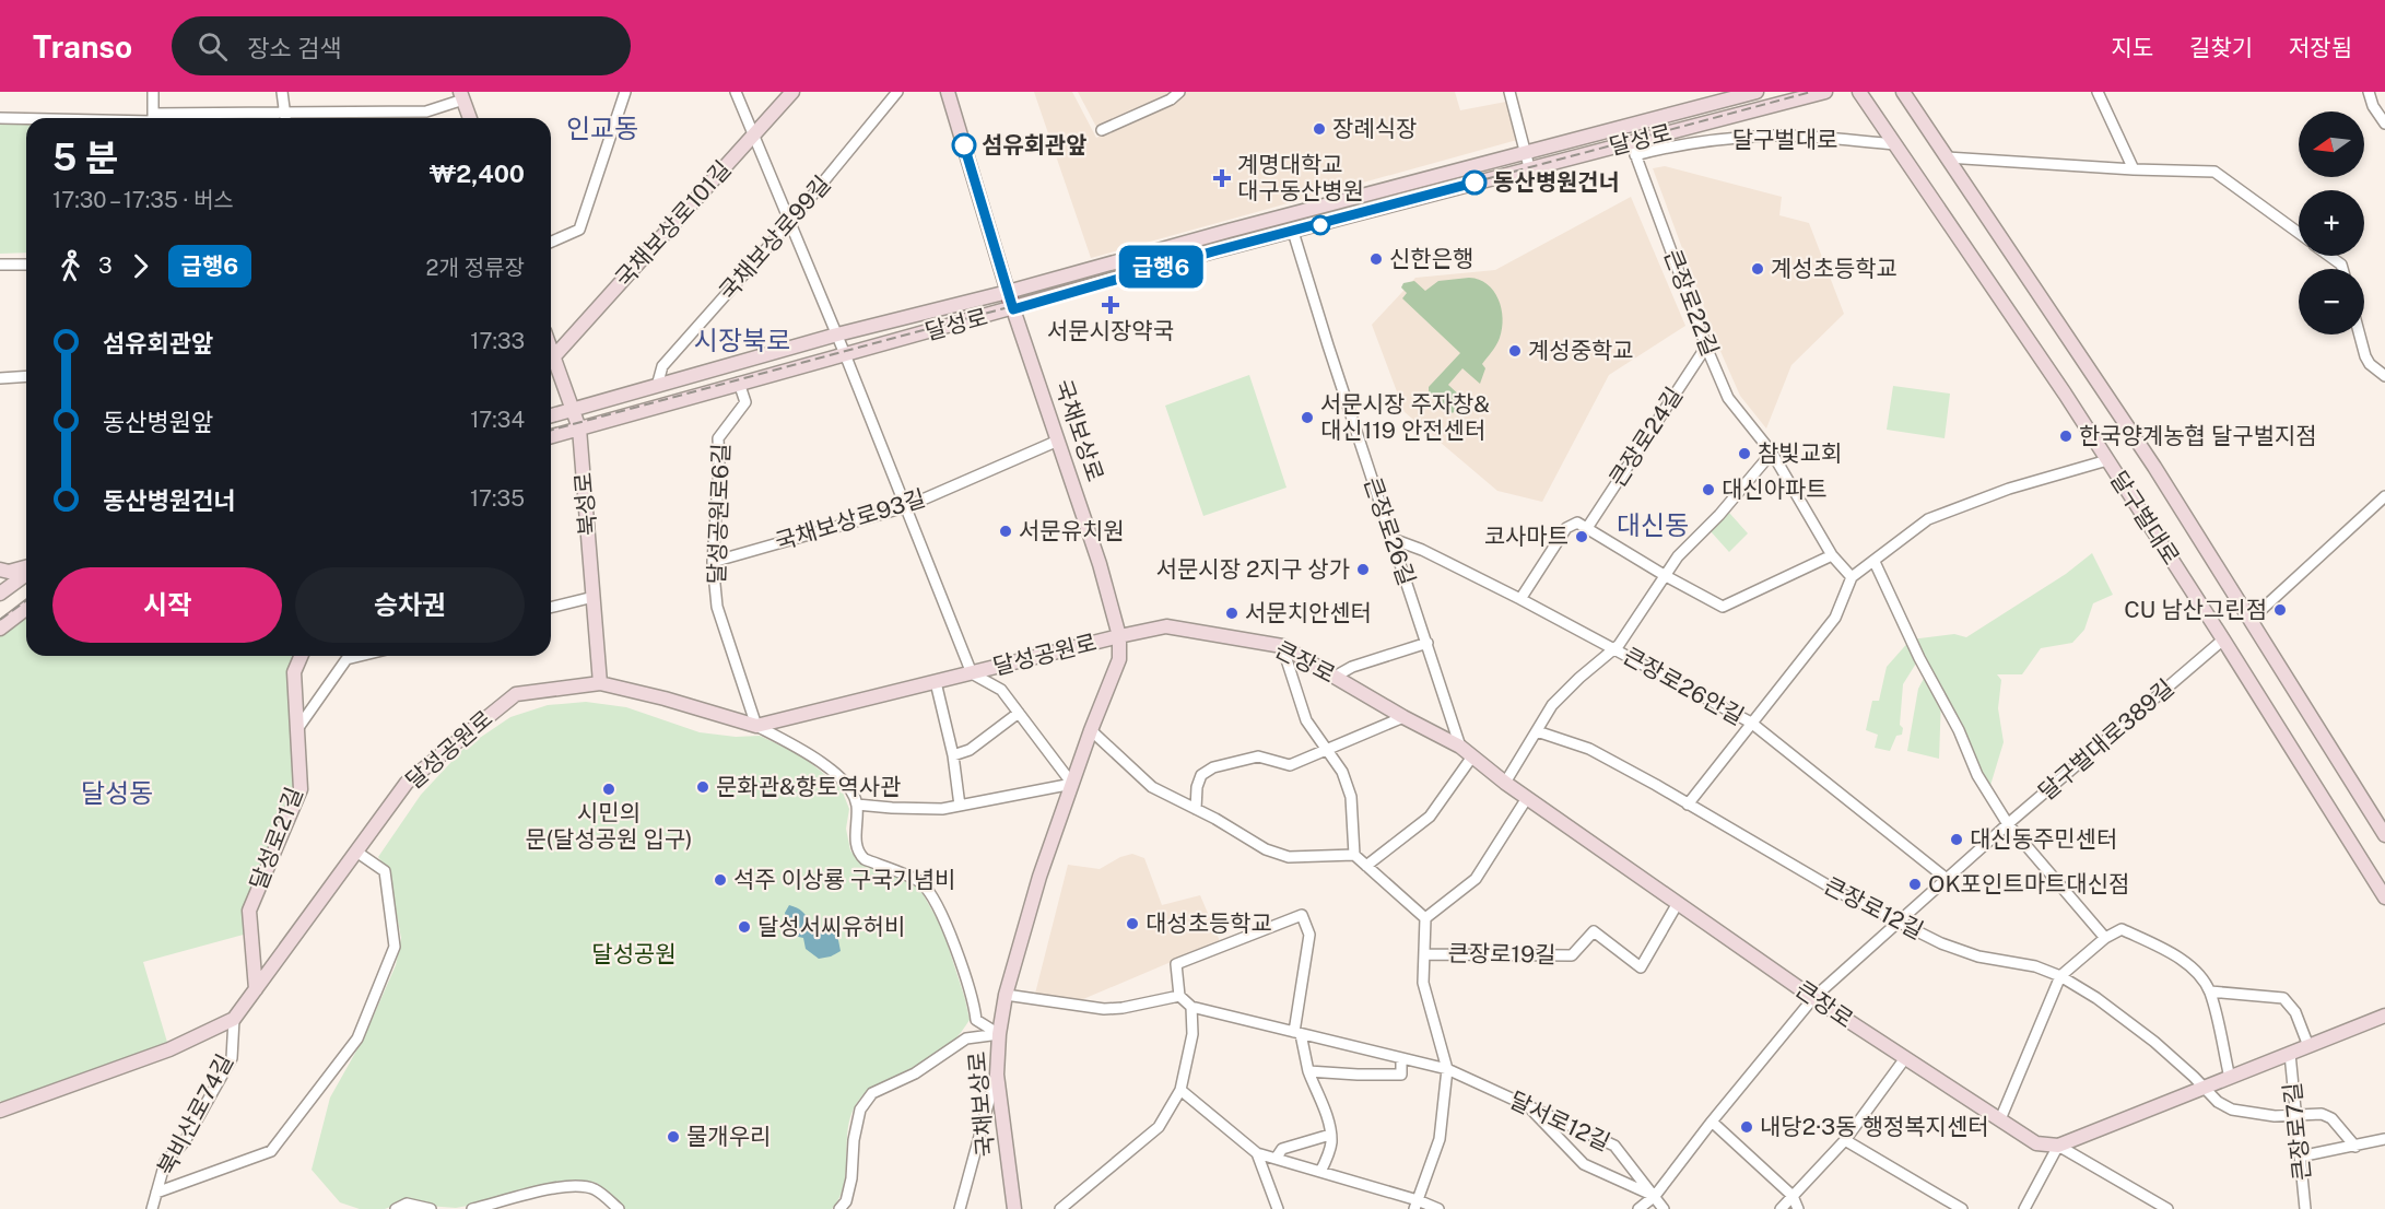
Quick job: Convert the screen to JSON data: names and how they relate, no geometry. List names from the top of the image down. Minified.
{"streets":{"main road":["달성로","달구벌대로","국채보상로101길","국채보상로","북성로","달성공원로","큰장로","달성로21길"],"street":["국채보상로99길","큰장로22길","큰장로24길","달성공원로6길","국채보상로93길","큰장로26길","큰장로26안길","달구벌대로389길","큰장로12길","큰장로19길","북비산로74길","달서로12길","큰장로7길"]},"crossings":[["달성로","달구벌대로"],["달성로","큰장로22길"],["달성로","국채보상로"],["달성로","북성로"],["달성로","달성공원로6길"],["달성로","큰장로26길"],["달구벌대로","큰장로22길"],["달구벌대로","달구벌대로389길"],["국채보상로101길","북성로"],["큰장로22길","큰장로24길"],["국채보상로","국채보상로93길"],["국채보상로","달성공원로"],["국채보상로","큰장로"],["북성로","달성공원로"],["달성공원로6길","국채보상로93길"],["달성공원로6길","달성공원로"],["큰장로26길","큰장로"],["큰장로26길","큰장로26안길"],["달성공원로","큰장로"],["달성공원로","달성로21길"],["달성공원로","북비산로74길"],["큰장로","달구벌대로389길"],["큰장로","큰장로19길"],["큰장로26안길","달구벌대로389길"],["달구벌대로389길","큰장로12길"],["달구벌대로389길","달서로12길"]],"districts":["인교동","시장북로","대신동","달성동"],"parks":["달성공원"],"places":{"other":["장례식장","섬유회관앞","동산병원건너","신한은행","계성초등학교","계성중학교","서문시장 주자창& 대신119 안전센터","한국양계농협 달구벌지점","참빛교회","대신아파트","서문유치원","코사마트","서문시장 2지구 상가","CU 남산그린점","서문치안센터","문화관&향토역사관","시민의 문(달성공원 입구)","대신동주민센터","석주 이상룡 구국기념비","OK포인트마트대신점","대성초등학교","달성서씨유허비","내당2·3동 행정복지센터","물개우리"],"health":["계명대학교 대구동산병원","서문시장약국"]},"lines":["bus line 급행6"],"north":"left","page":{"header":"Transo","search":"장소 검색","nav":["지도","길찾기","저장됨"],"on_map":"급행6","map_buttons":["+","−"],"heading":["5 분","17:30 – 17:35 · 버스","₩2,400"],"legs":["3","급행6","2개 정류장"],"list":[{"name":"섬유회관앞","value":"17:33"},{"name":"동산병원앞","value":"17:34"},{"name":"동산병원건너","value":"17:35"}],"buttons":["시작","승차권"]}}
